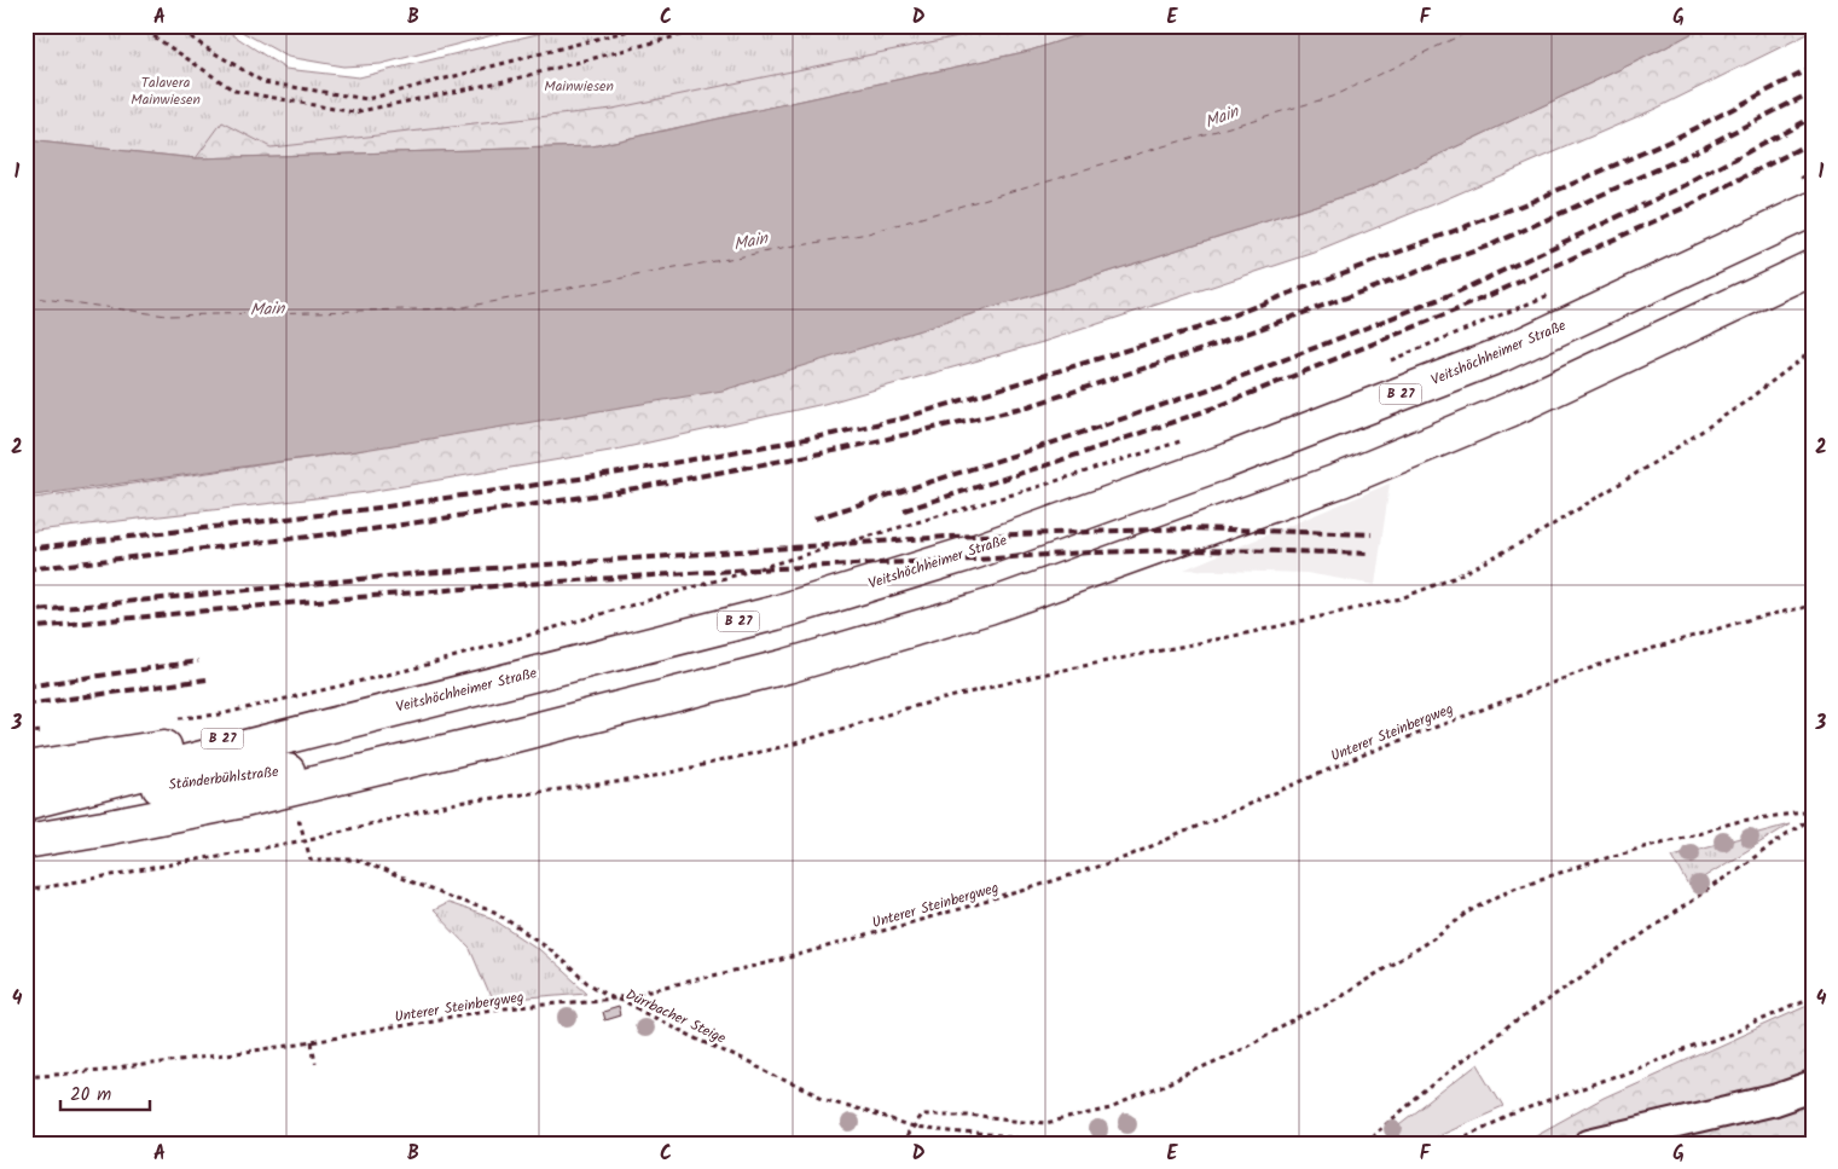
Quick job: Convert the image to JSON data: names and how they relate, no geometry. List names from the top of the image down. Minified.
{"streets":{"highway":["Veitshöchheimer Straße","B 27","Ständerbühlstraße"],"path":["Unterer Steinbergweg","Dürrbacher Steige"]},"crossings":[["Veitshöchheimer Straße","B 27"],["Veitshöchheimer Straße","Ständerbühlstraße"],["Unterer Steinbergweg","Dürrbacher Steige"]],"water":["Main"],"parks":["Talavera Mainwiesen","Mainwiesen"],"scale_bar":"20 m","grid":{"columns":["A","B","C","D","E","F","G"],"rows":["1","2","3","4"]}}
